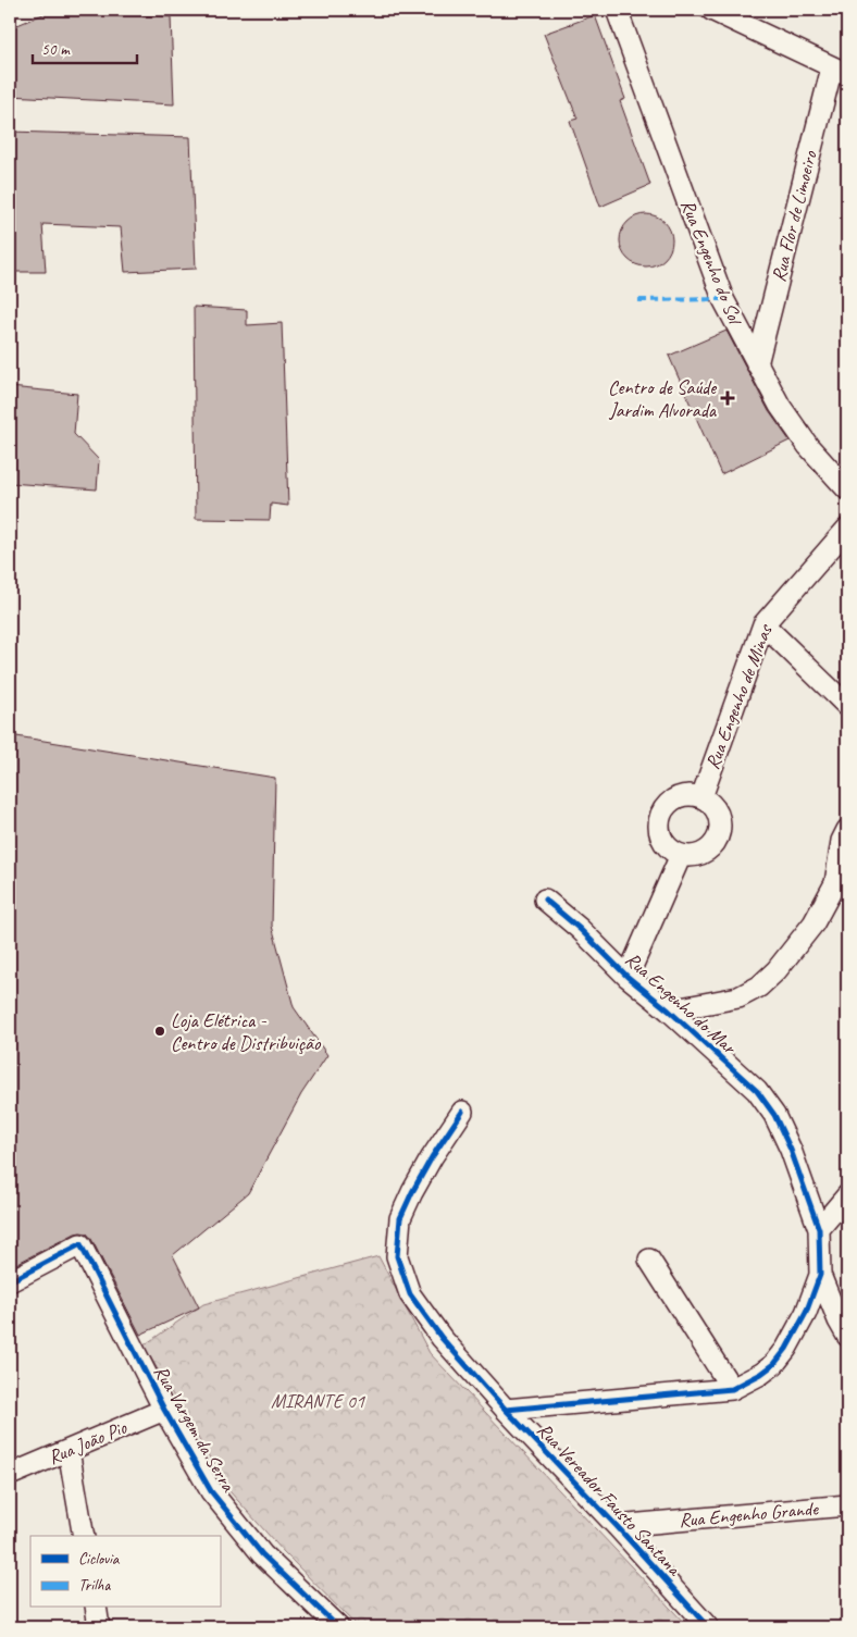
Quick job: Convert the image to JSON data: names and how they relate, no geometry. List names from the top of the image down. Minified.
{"streets":{"street":["Rua Flor de Limoeiro","Rua Engenho do Sol","Rua Engenho de Minas","Rua Engenho do Mar","Rua Vargem da Serra","Rua João Pio","Rua Vereador Fausto Santana","Rua Engenho Grande"]},"crossings":[["Rua Flor de Limoeiro","Rua Engenho do Sol"],["Rua Engenho do Mar","Rua Vereador Fausto Santana"],["Rua Vargem da Serra","Rua João Pio"],["Rua Vereador Fausto Santana","Rua Engenho Grande"]],"parks":["MIRANTE 01"],"places":{"health":["Centro de Saúde Jardim Alvorada"],"other":["Loja Elétrica - Centro de Distribuição"]},"legend":["Ciclovia","Trilha"],"scale_bar":"50 m"}
